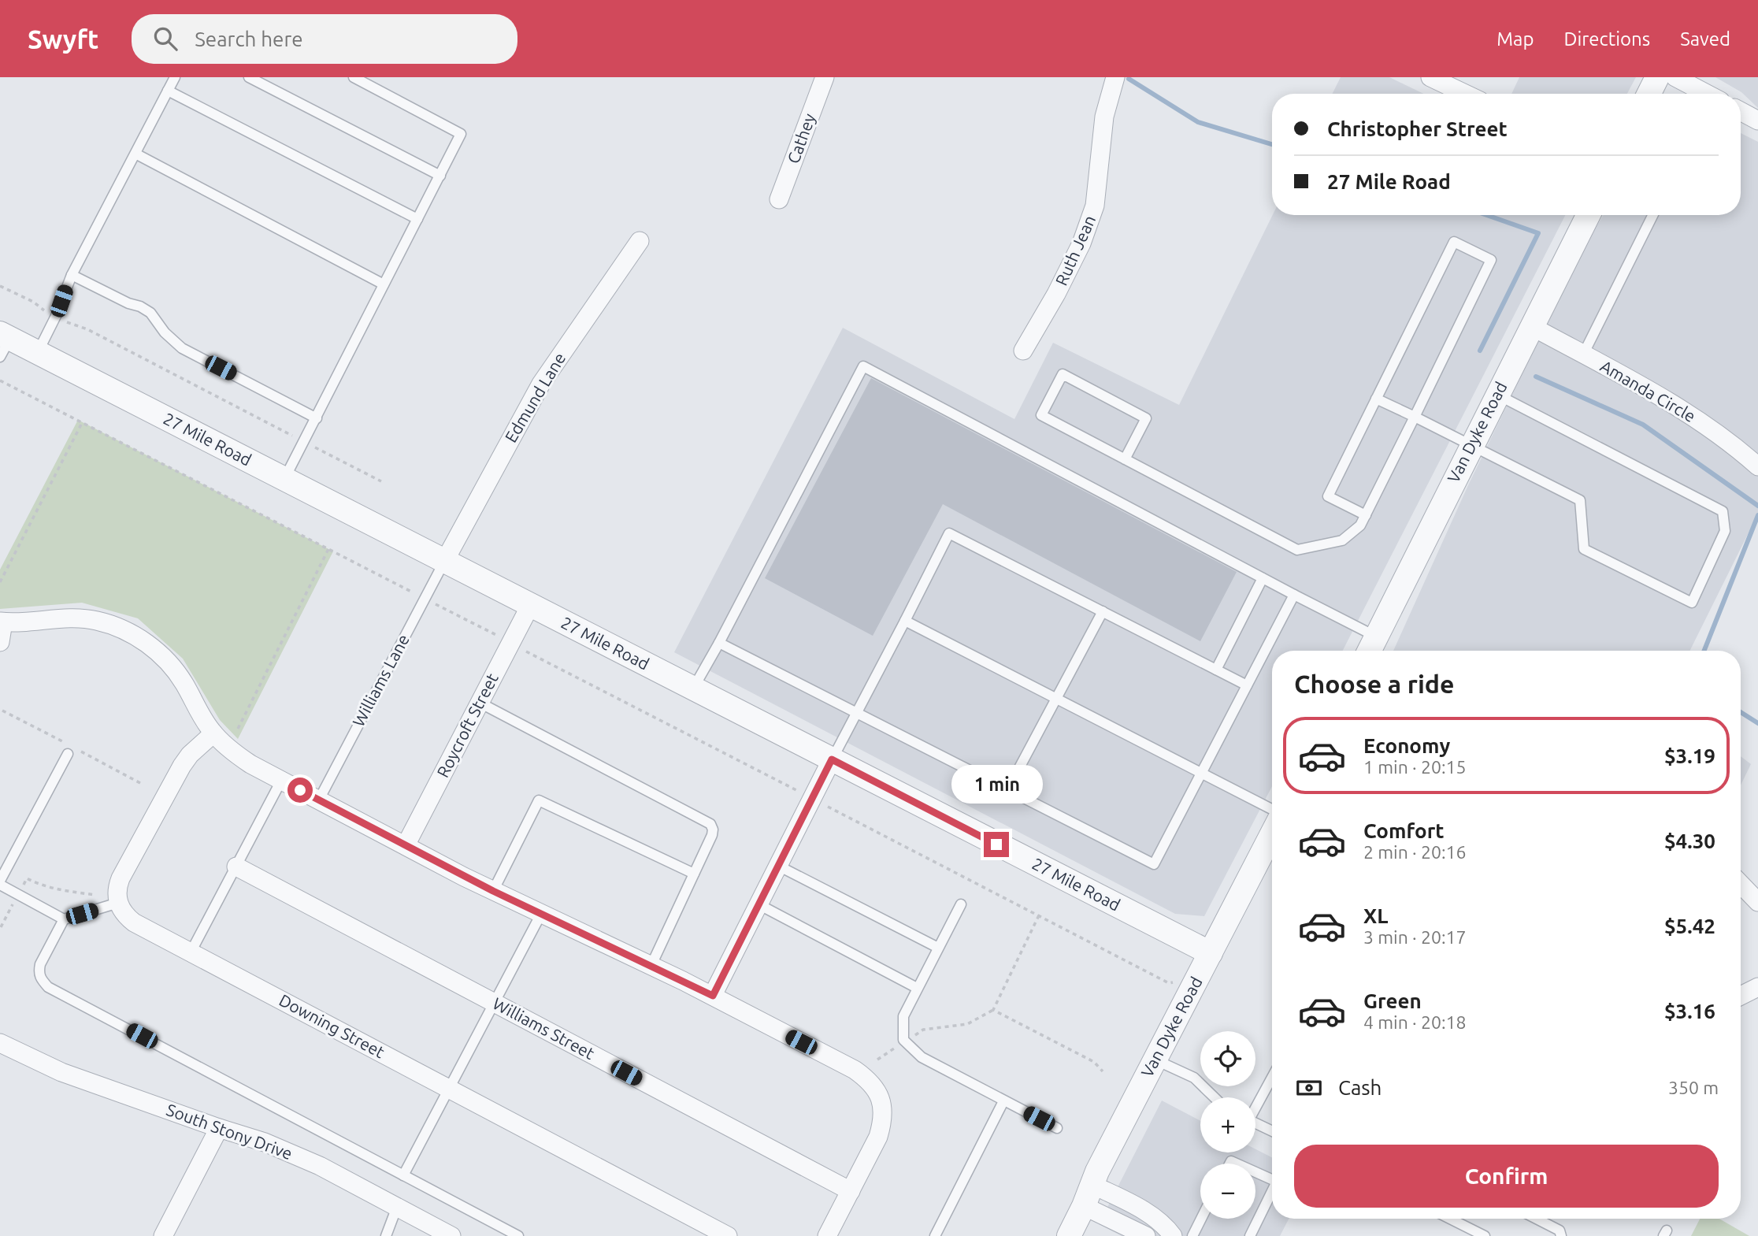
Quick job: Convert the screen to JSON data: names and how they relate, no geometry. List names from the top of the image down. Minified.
{"streets":{"street":["Cathey","Ruth Jean","Amanda Circle","Edmund Lane","Van Dyke Road","27 Mile Road","Roycroft Street","Downing Street","Williams Street","South Stony Drive"],"lane":["Williams Lane"]},"crossings":[["Amanda Circle","Van Dyke Road"],["Edmund Lane","27 Mile Road"],["Edmund Lane","Williams Lane"],["Van Dyke Road","27 Mile Road"],["27 Mile Road","Williams Lane"],["27 Mile Road","Roycroft Street"]],"page":{"header":"Swyft","search":"Search here","nav":["Map","Directions","Saved"],"banner":["Christopher Street","27 Mile Road"],"heading":"Choose a ride","list":[{"name":"Economy","note":"1 min · 20:15","value":"$3.19"},{"name":"Comfort","note":"2 min · 20:16","value":"$4.30"},{"name":"XL","note":"3 min · 20:17","value":"$5.42"},{"name":"Green","note":"4 min · 20:18","value":"$3.16"}],"bubble":"1 min","map_buttons":["+","−"],"pay":["Cash","350 m"],"buttons":"Confirm"}}
